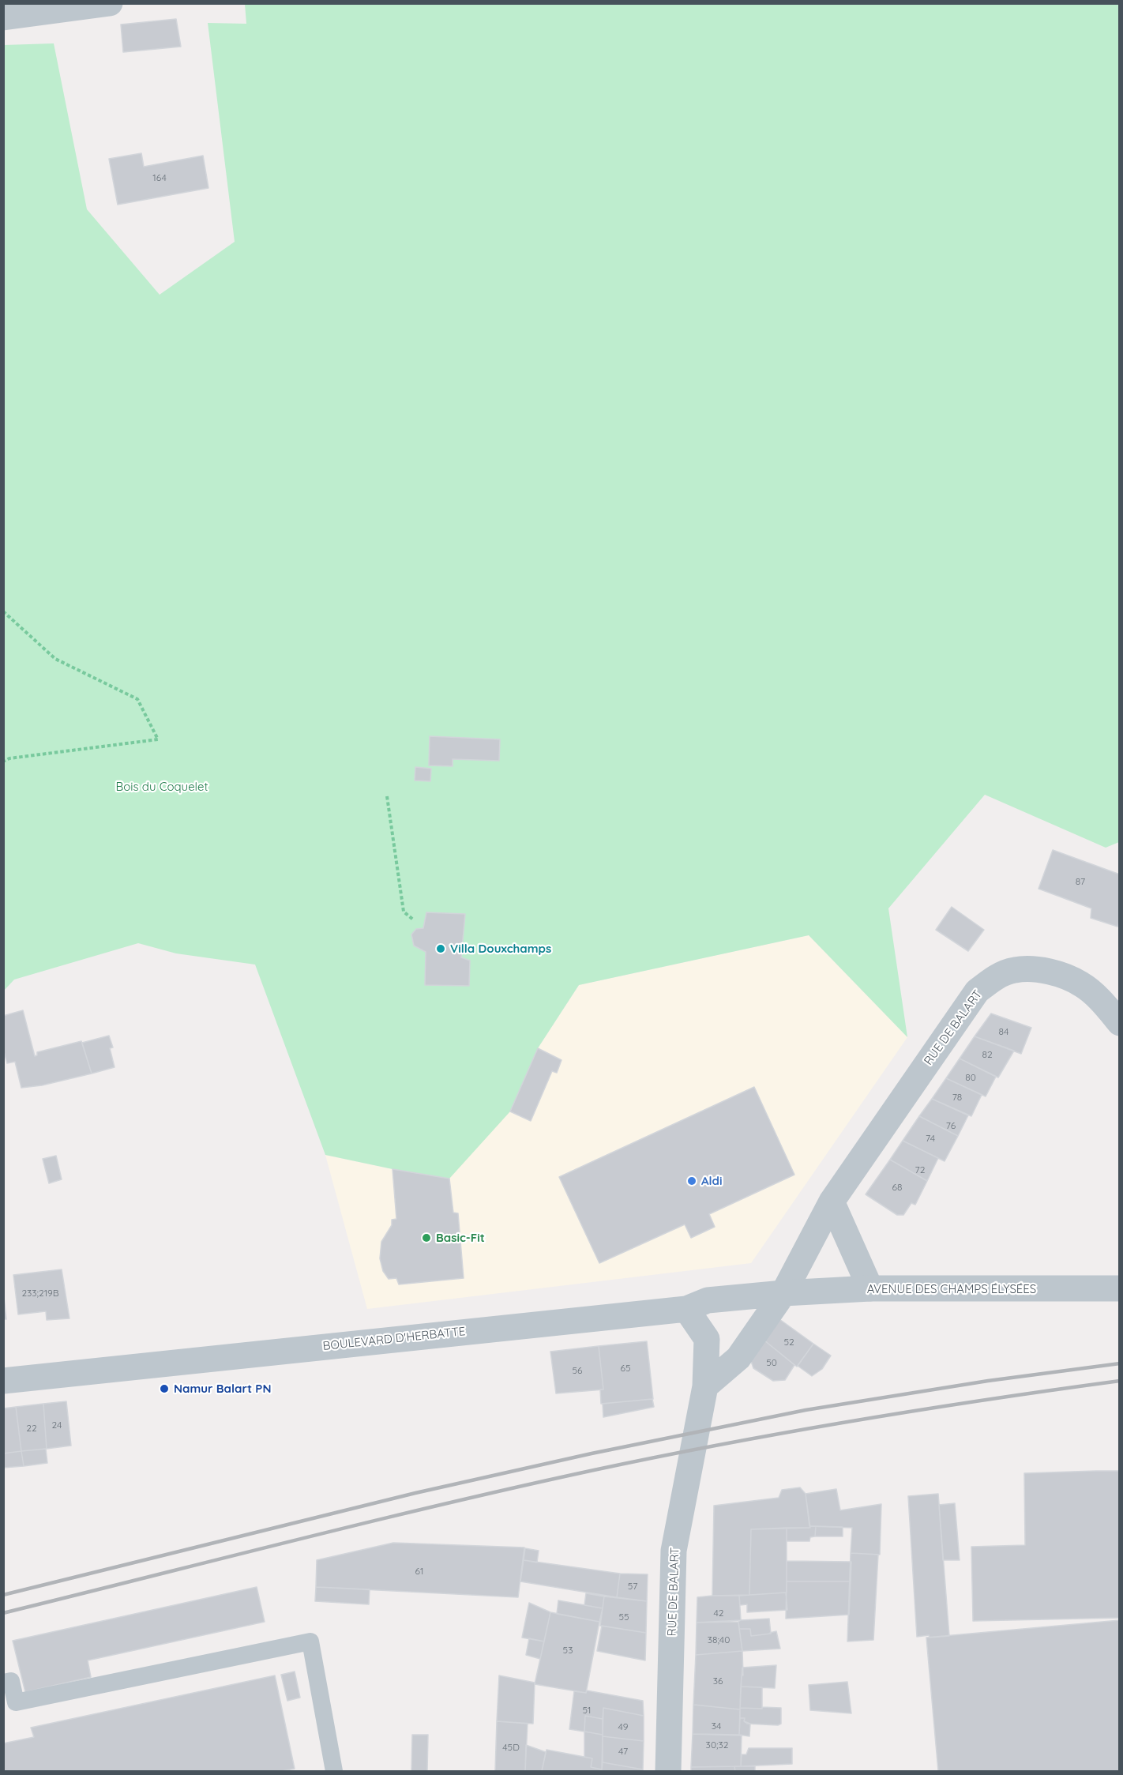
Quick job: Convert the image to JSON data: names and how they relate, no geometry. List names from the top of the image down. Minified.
{"streets":{"street":["RUE DE BALART","AVENUE DES CHAMPS ÉLYSÉES","BOULEVARD D'HERBATTE"]},"crossings":[["RUE DE BALART","AVENUE DES CHAMPS ÉLYSÉES"],["RUE DE BALART","BOULEVARD D'HERBATTE"],["AVENUE DES CHAMPS ÉLYSÉES","BOULEVARD D'HERBATTE"]],"parks":["Bois du Coquelet"],"places":["Villa Douxchamps","Aldi","Basic-Fit","Namur Balart PN"],"house_numbers":["164","87","84","82","80","78","76","74","72","68","233;219B","52","50","65","56","24","22","61","57","42","55","38;40","53","36","51","34","49","30;32","45D","47"]}
